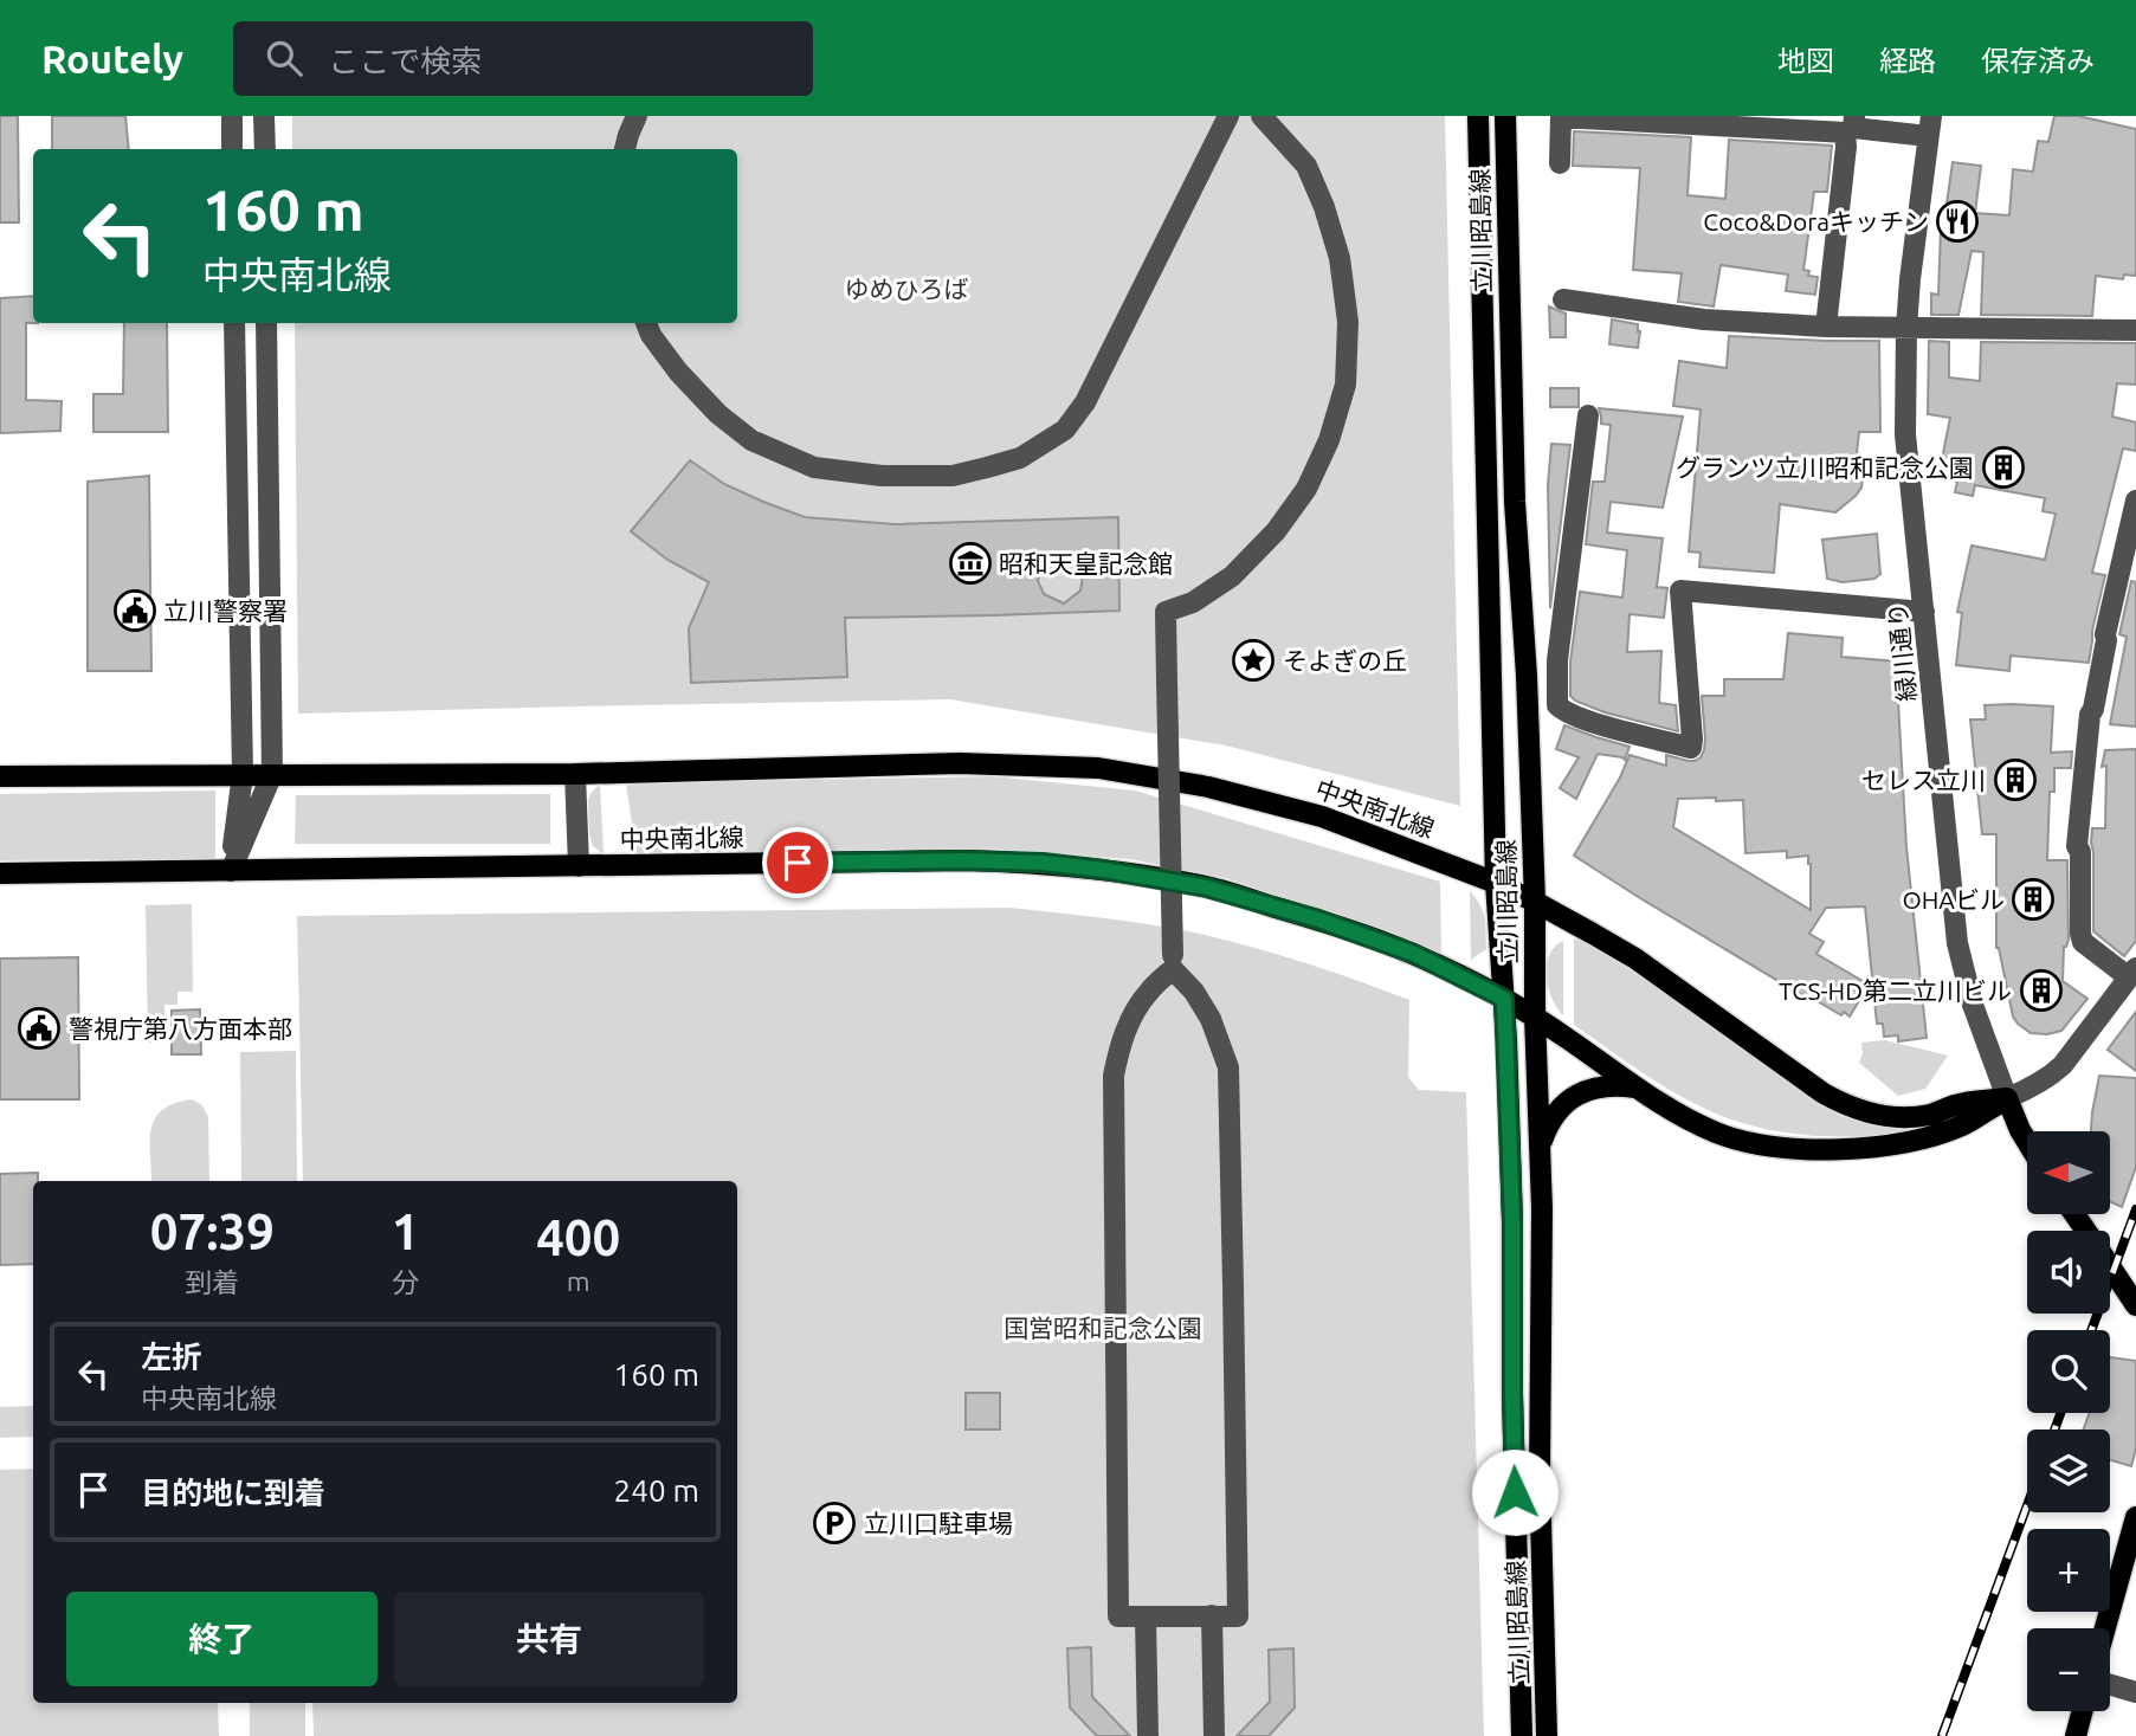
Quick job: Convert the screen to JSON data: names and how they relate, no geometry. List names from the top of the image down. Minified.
{"streets":{"main road":["立川昭島線","緑川通り","中央南北線"]},"crossings":[["立川昭島線","中央南北線"],["緑川通り","中央南北線"]],"parks":["ゆめひろば","国営昭和記念公園"],"places":{"restaurant":["Coco&Doraキッチン"],"building":["グランツ立川昭和記念公園","セレス立川","OHAビル","TCS-HD第二立川ビル"],"museum":["昭和天皇記念館"],"public building":["立川警察署","警視庁第八方面本部"],"place":["そよぎの丘"],"parking":["立川口駐車場"]},"north":"left","page":{"header":"Routely","search":"ここで検索","nav":["地図","経路","保存済み"],"turn":["160 m","中央南北線"],"map_buttons":["+","−"],"eta":["07:39","到着","1","分","400","m"],"list":[{"name":"左折","note":"中央南北線","value":"160 m"},{"name":"目的地に到着","value":"240 m"}],"buttons":["終了","共有"]}}
